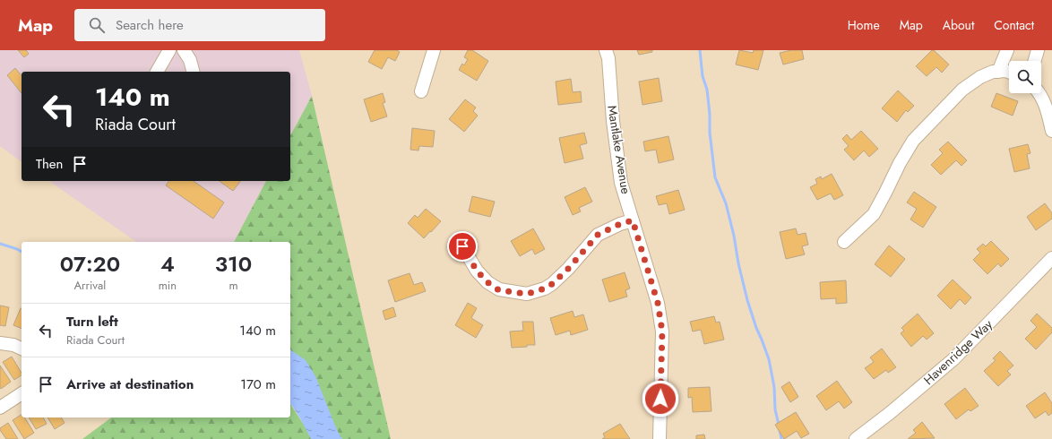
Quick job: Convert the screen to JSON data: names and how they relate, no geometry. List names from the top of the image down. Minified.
{"streets":{"street":["Mantlake Avenue","Havenridge Way"]},"page":{"header":"Map","search":"Search here","nav":["Home","Map","About","Contact"],"turn":["140 m","Riada Court"],"then":"Then","eta":["07:20","Arrival","4","min","310","m"],"list":[{"name":"Turn left","note":"Riada Court","value":"140 m"},{"name":"Arrive at destination","value":"170 m"}]}}
